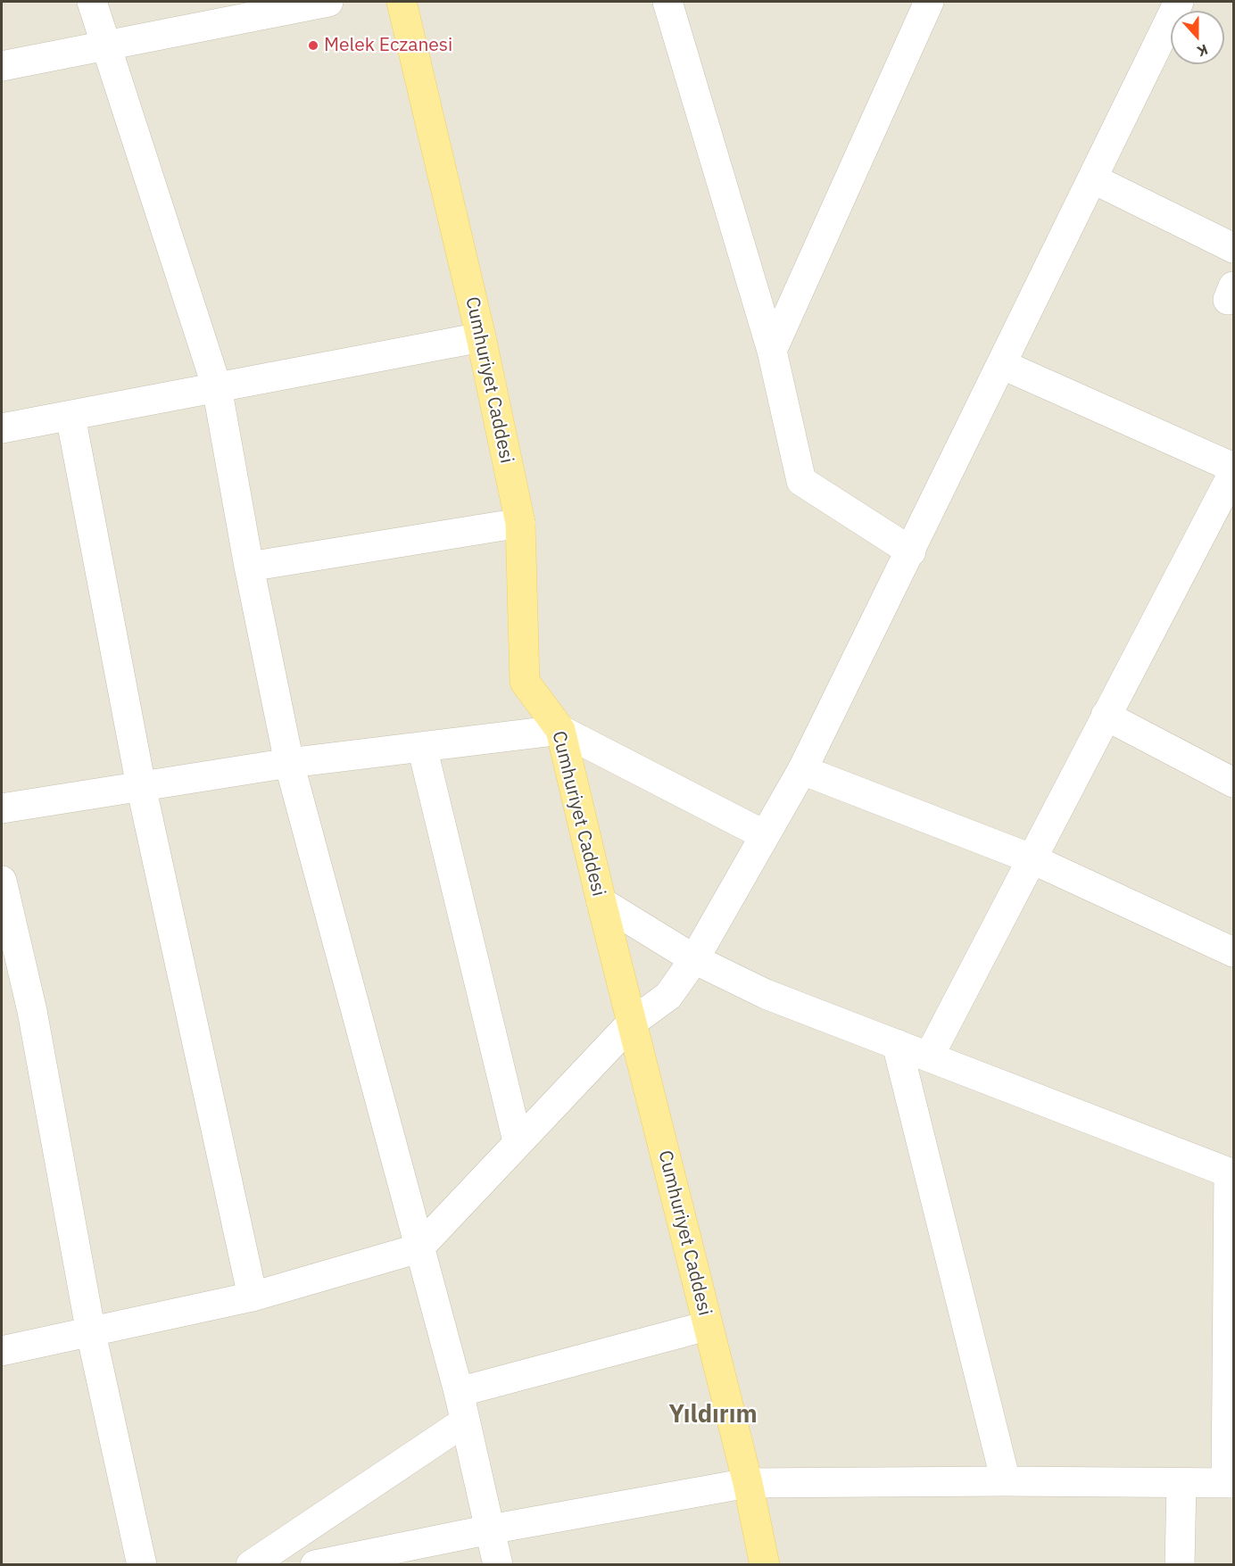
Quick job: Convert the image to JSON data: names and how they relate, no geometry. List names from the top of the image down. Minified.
{"streets":{"main road":["Cumhuriyet Caddesi"]},"districts":["Yıldırım"],"places":["Melek Eczanesi"],"north":"bottom"}
